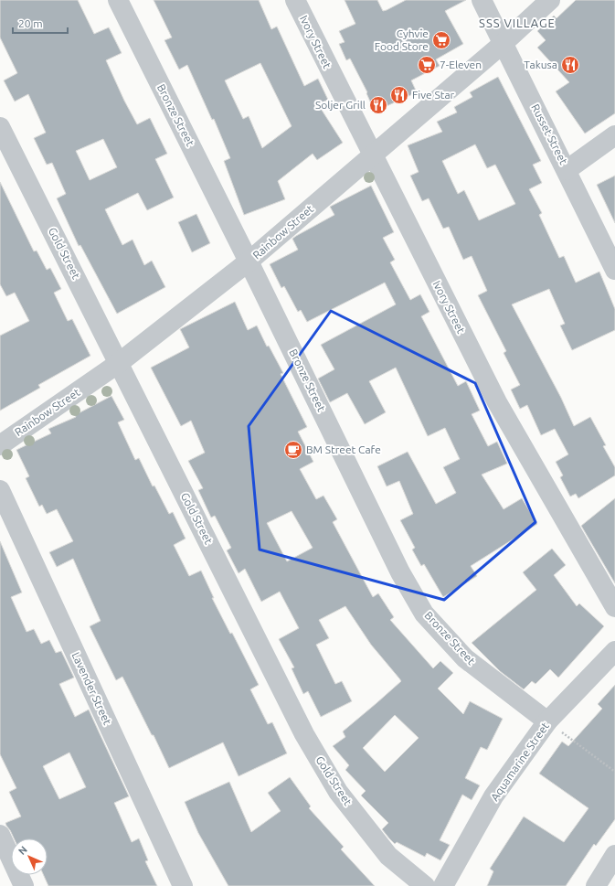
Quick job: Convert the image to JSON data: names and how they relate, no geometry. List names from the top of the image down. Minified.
{"streets":{"street":["Ivory Street","Bronze Street","Russet Street","Rainbow Street","Gold Street","Lavender Street","Aquamarine Street"]},"crossings":[["Ivory Street","Rainbow Street"],["Bronze Street","Rainbow Street"],["Bronze Street","Aquamarine Street"],["Russet Street","Rainbow Street"],["Rainbow Street","Gold Street"]],"districts":["SSS VILLAGE"],"places":{"supermarket":["Cyhvie Food Store","7-Eleven"],"restaurant":["Takusa","Five Star","Soljer Grill"],"cafe":["BM Street Cafe"]},"scale_bar":"20 m","north":"top left"}
